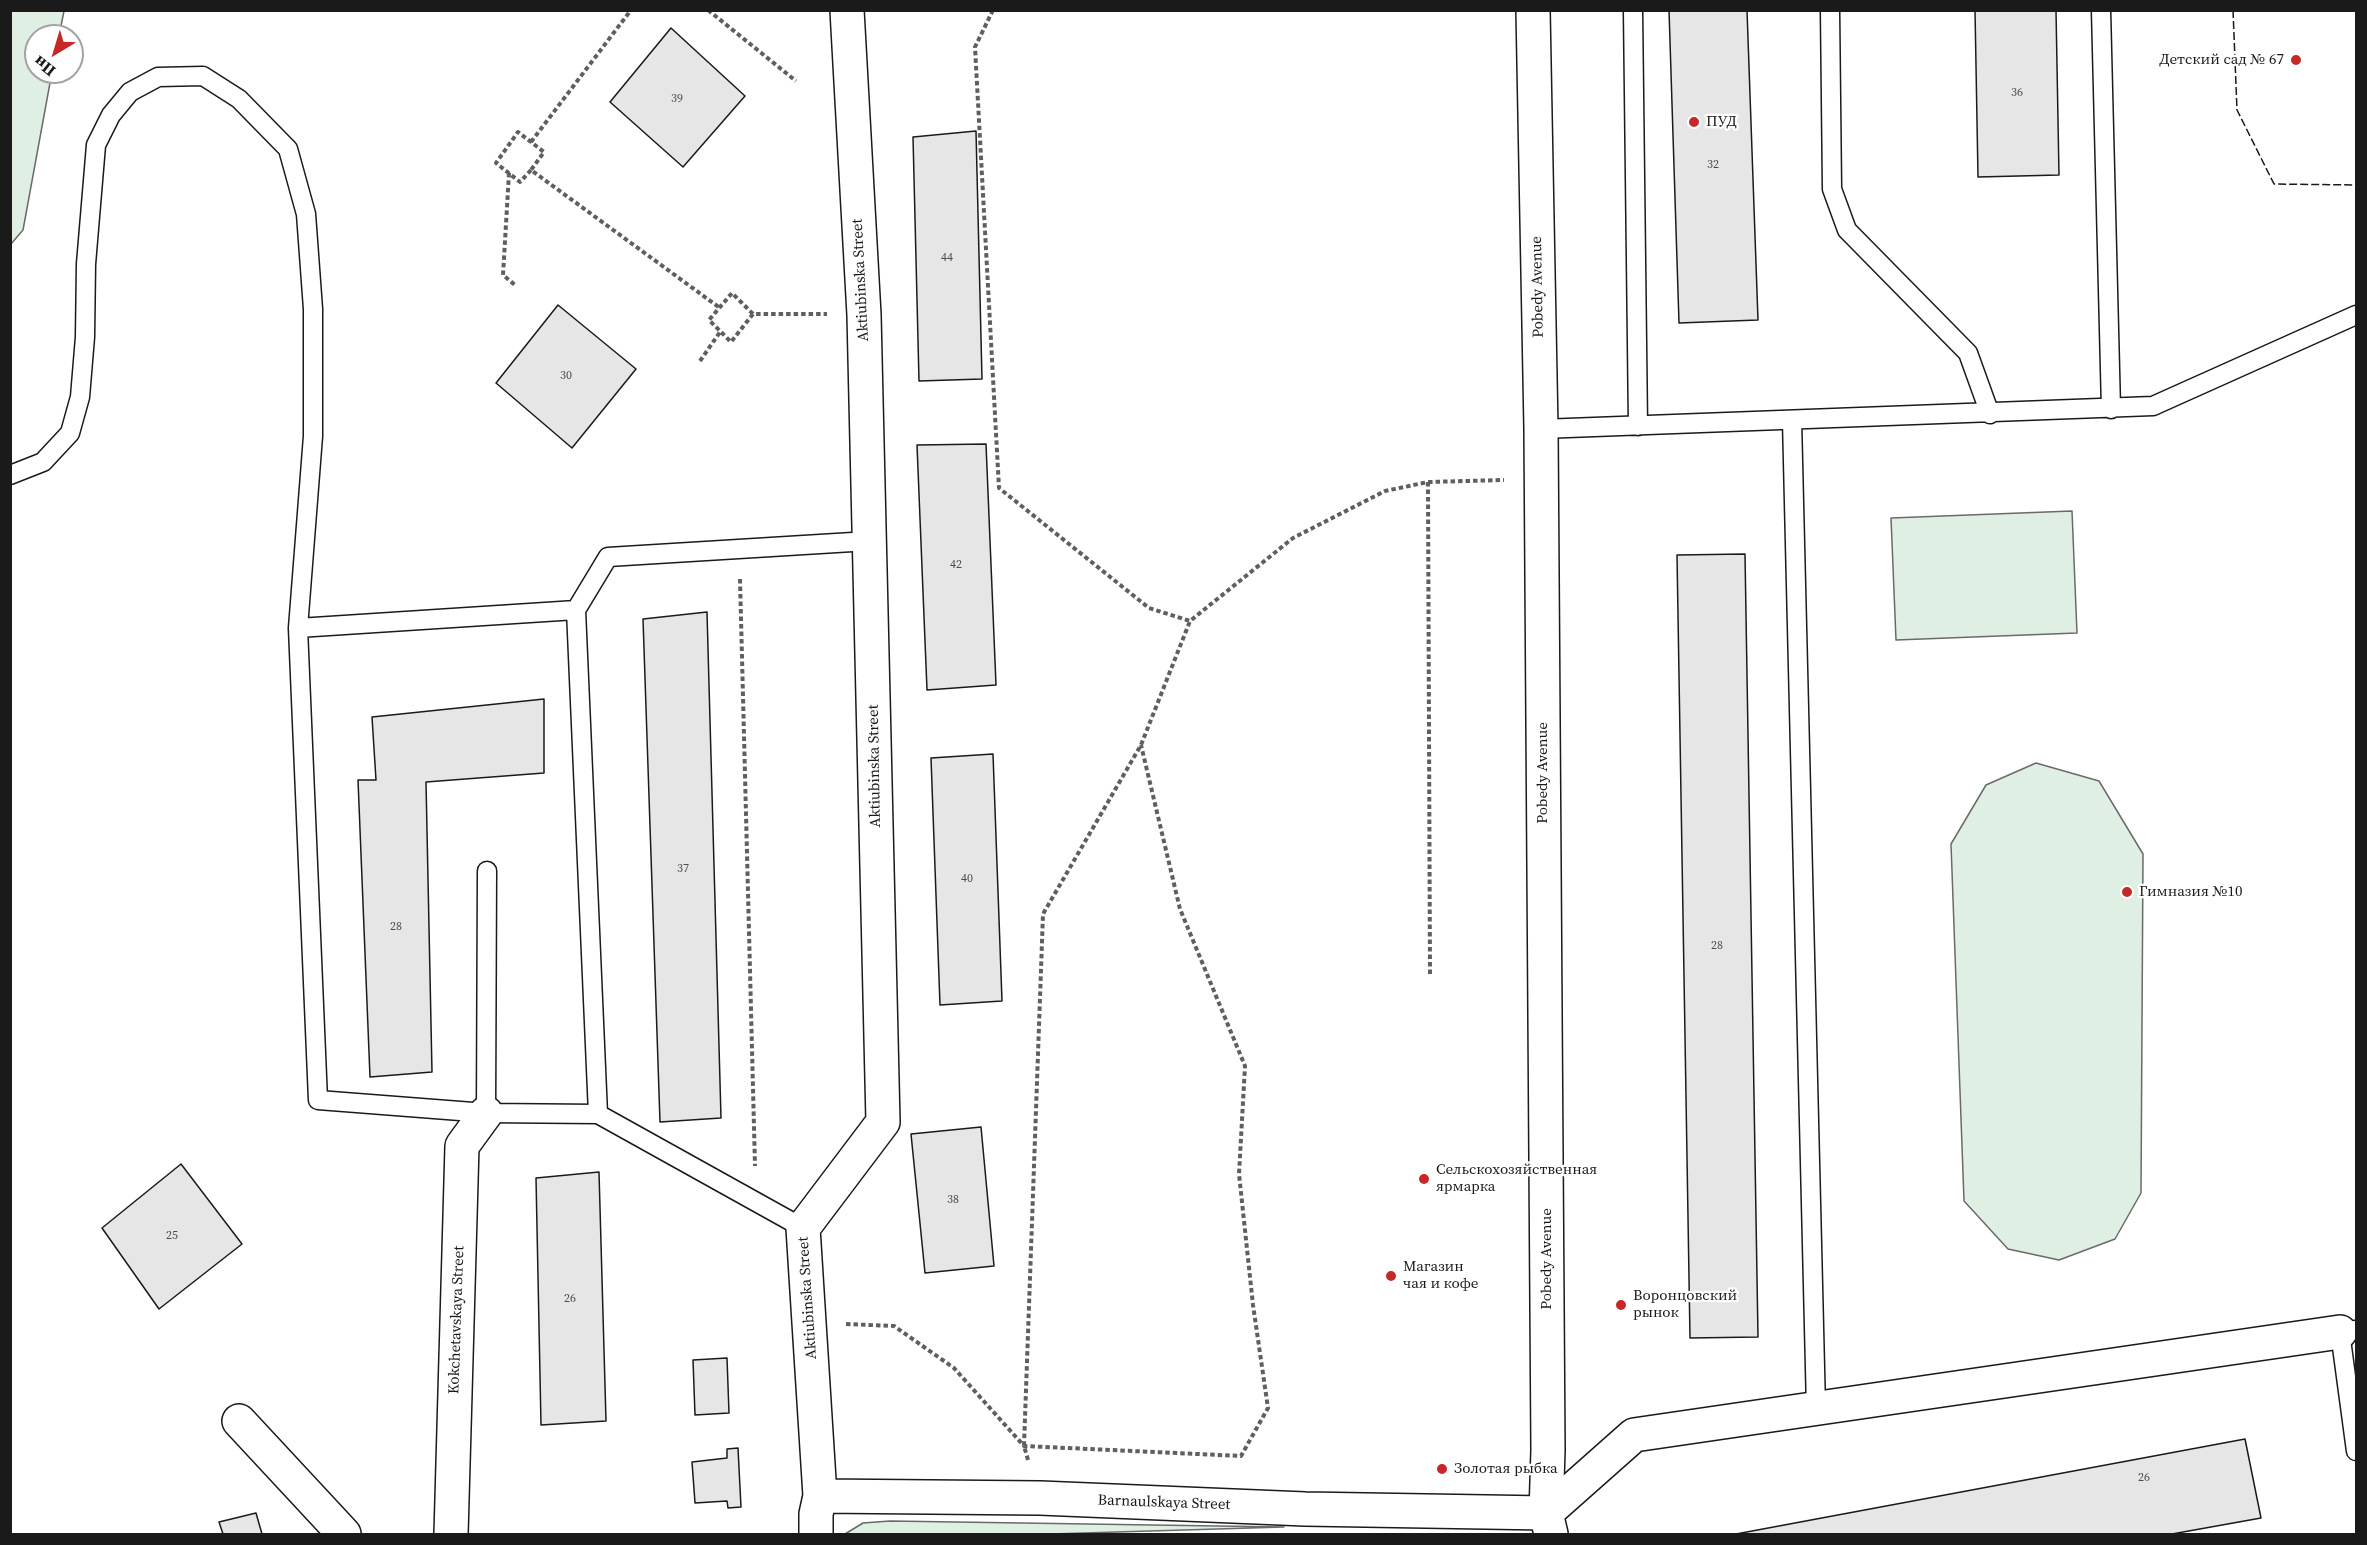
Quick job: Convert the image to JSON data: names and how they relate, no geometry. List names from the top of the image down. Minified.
{"streets":{"street":["Aktiubinska Street","Pobedy Avenue","Kokchetavskaya Street","Barnaulskaya Street"]},"crossings":[["Aktiubinska Street","Barnaulskaya Street"],["Pobedy Avenue","Barnaulskaya Street"]],"places":["Детский сад № 67","ПУД","Гимназия №10","Сельскохозяйственная ярмарка","Магазин чая и кофе","Воронцовский рынок","Золотая рыбка"],"house_numbers":["36","39","32","44","30","42","37","40","28","28","38","25","26","26"],"north":"bottom left"}
